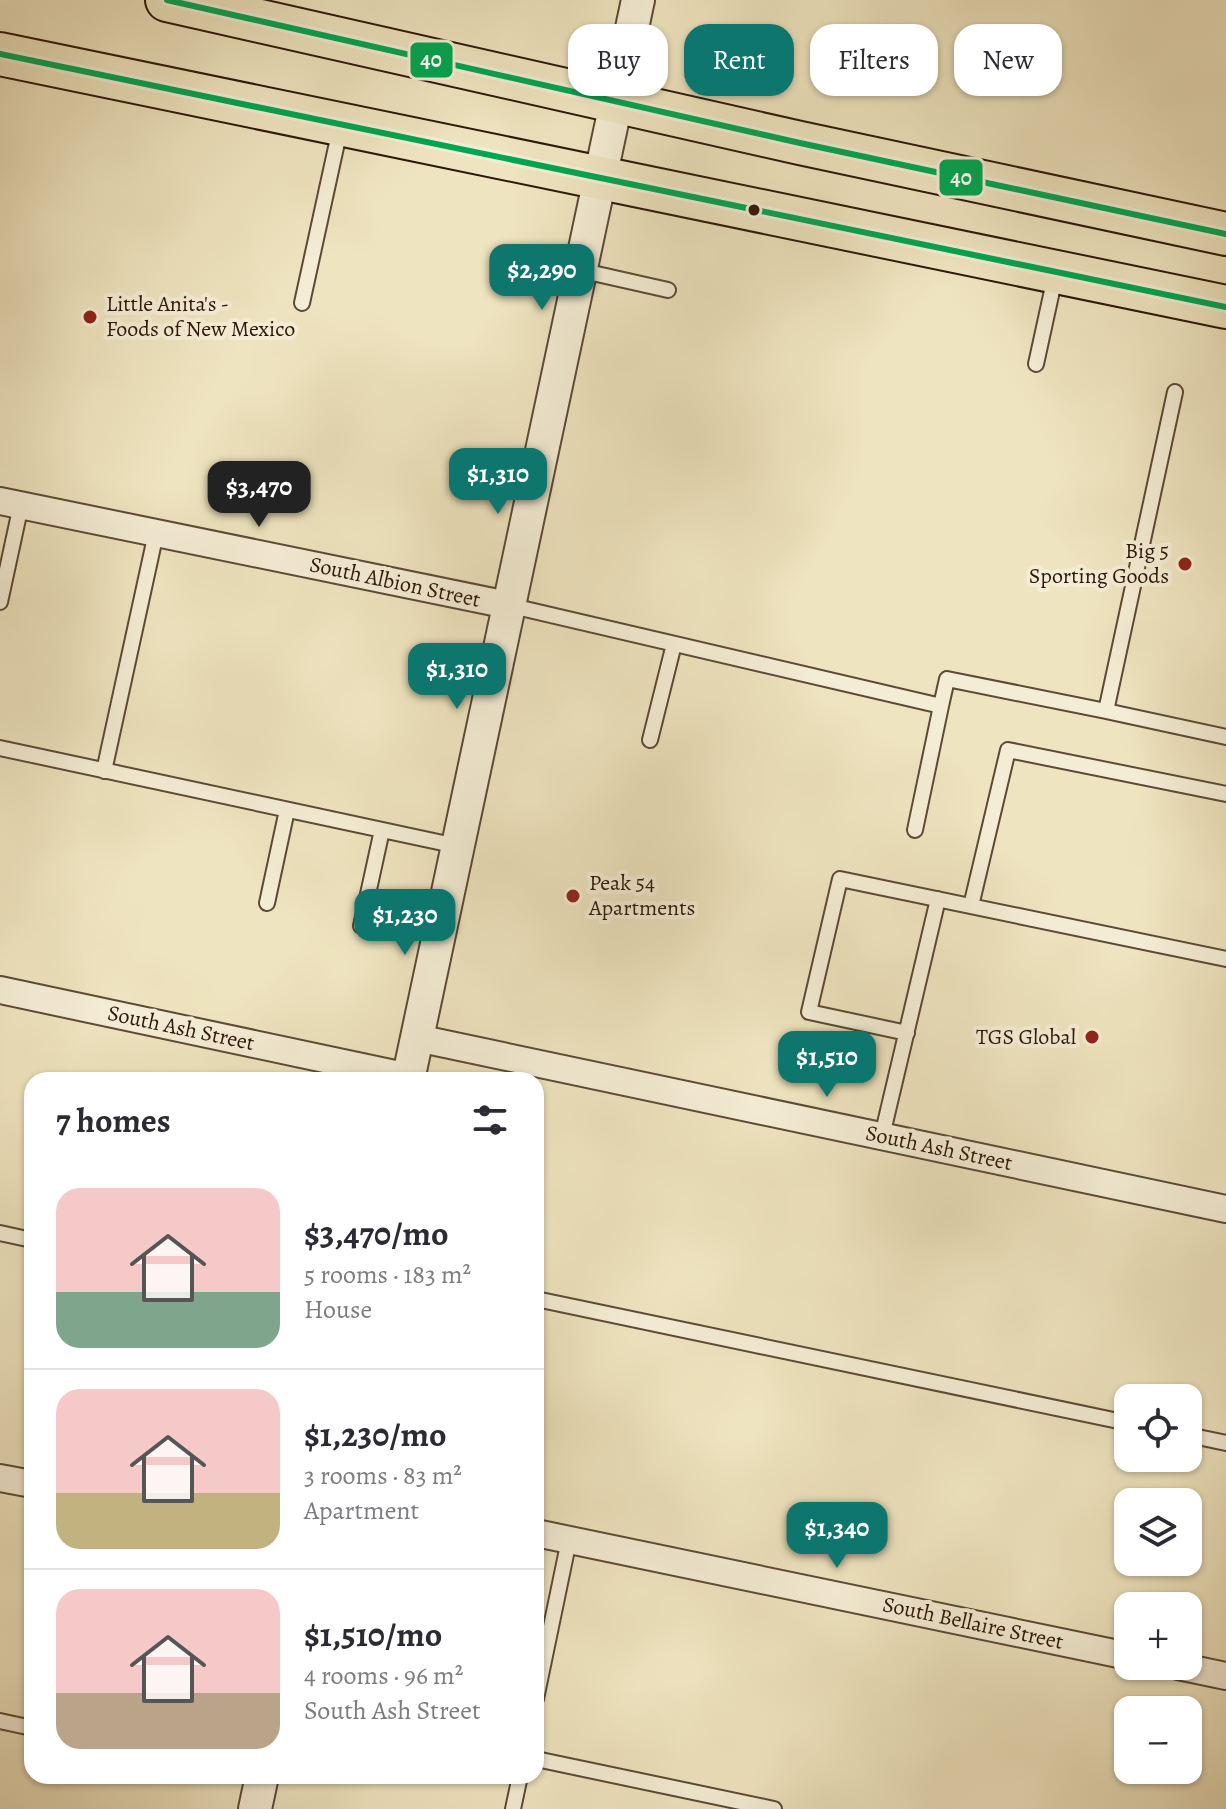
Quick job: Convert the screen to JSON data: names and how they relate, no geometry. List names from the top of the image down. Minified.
{"streets":{"street":["South Albion Street","South Ash Street","South Bellaire Street"]},"places":["Little Anita's - Foods of New Mexico","Big 5 Sporting Goods","Peak 54 Apartments","TGS Global"],"lines":["transit line 40"],"page":{"chip":["Buy","Rent","Filters","New"],"price":["$2,290","$1,310","$3,470","$1,310","$1,230","$1,510","$1,340"],"heading":"7 homes","list":[{"name":"$3,470/mo","note":"5 rooms · 183 m² · House"},{"name":"$1,230/mo","note":"3 rooms · 83 m² · Apartment"},{"name":"$1,510/mo","note":"4 rooms · 96 m² · South Ash Street"}],"map_buttons":["+","−"]}}
